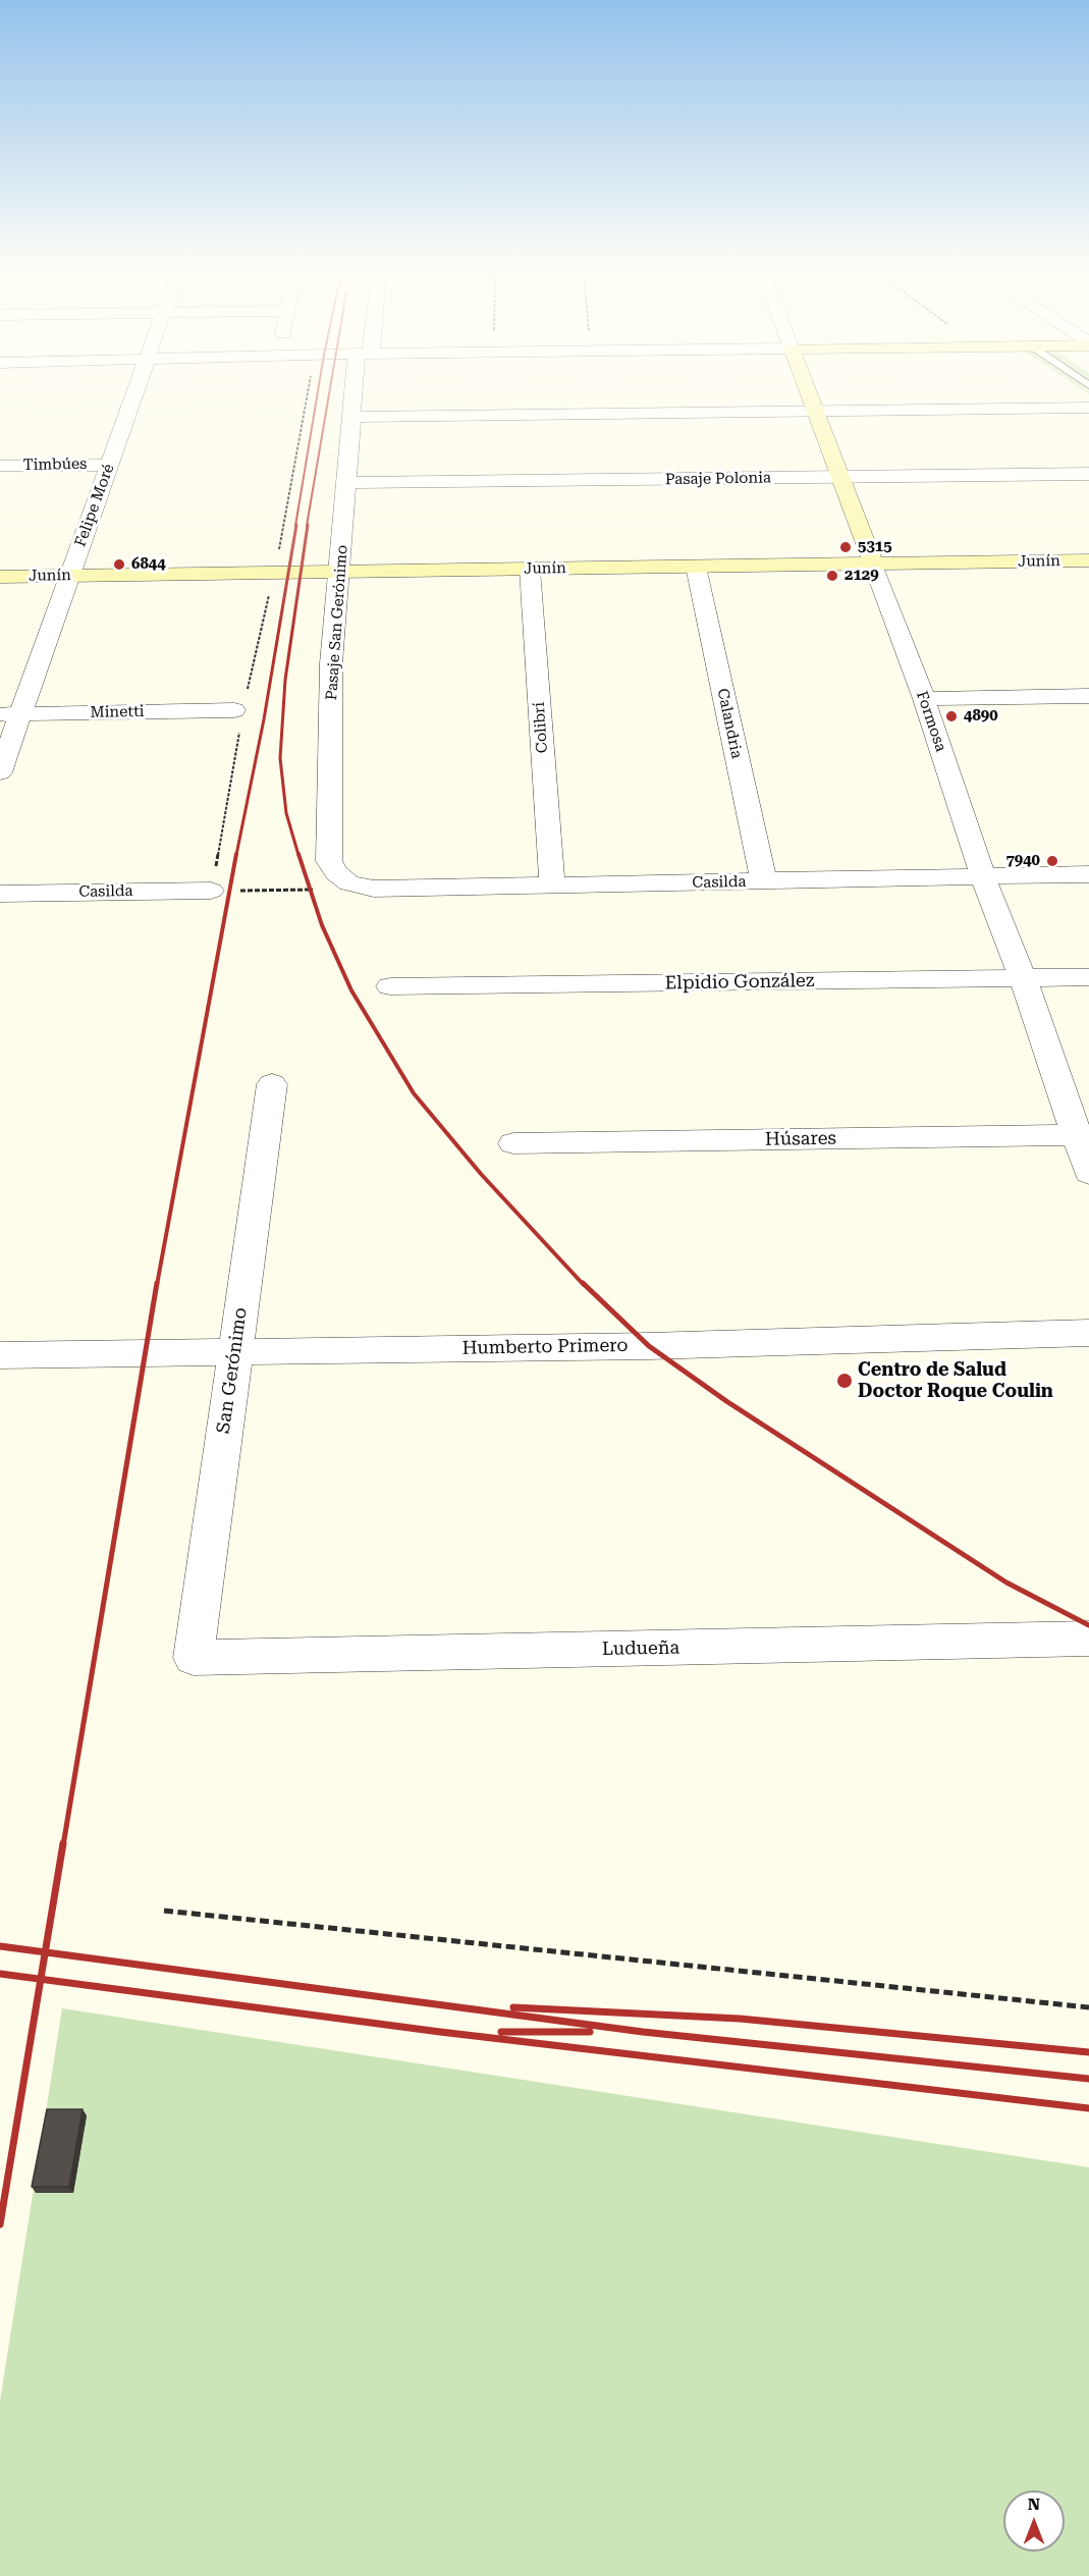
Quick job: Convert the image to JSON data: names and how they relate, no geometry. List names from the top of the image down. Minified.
{"streets":{"main road":["Junín","Formosa"],"street":["Timbúes","Pasaje Polonia","Felipe Moré","Pasaje San Gerónimo","Minetti","Calandria","Colibrí","Casilda","Elpidio González","Húsares","Humberto Primero","San Gerónimo","Ludueña"]},"crossings":[["Timbúes","Felipe Moré"],["Pasaje Polonia","Pasaje San Gerónimo"],["Pasaje Polonia","Formosa"],["Felipe Moré","Junín"],["Felipe Moré","Minetti"],["Junín","Pasaje San Gerónimo"],["Junín","Formosa"],["Junín","Calandria"],["Junín","Colibrí"],["Pasaje San Gerónimo","Casilda"],["Formosa","Casilda"],["Formosa","Elpidio González"],["Formosa","Húsares"],["Calandria","Casilda"],["Colibrí","Casilda"],["Humberto Primero","San Gerónimo"],["San Gerónimo","Ludueña"]],"places":["5315","6844","2129","4890","7940","Centro de Salud Doctor Roque Coulin"],"north":"top"}
